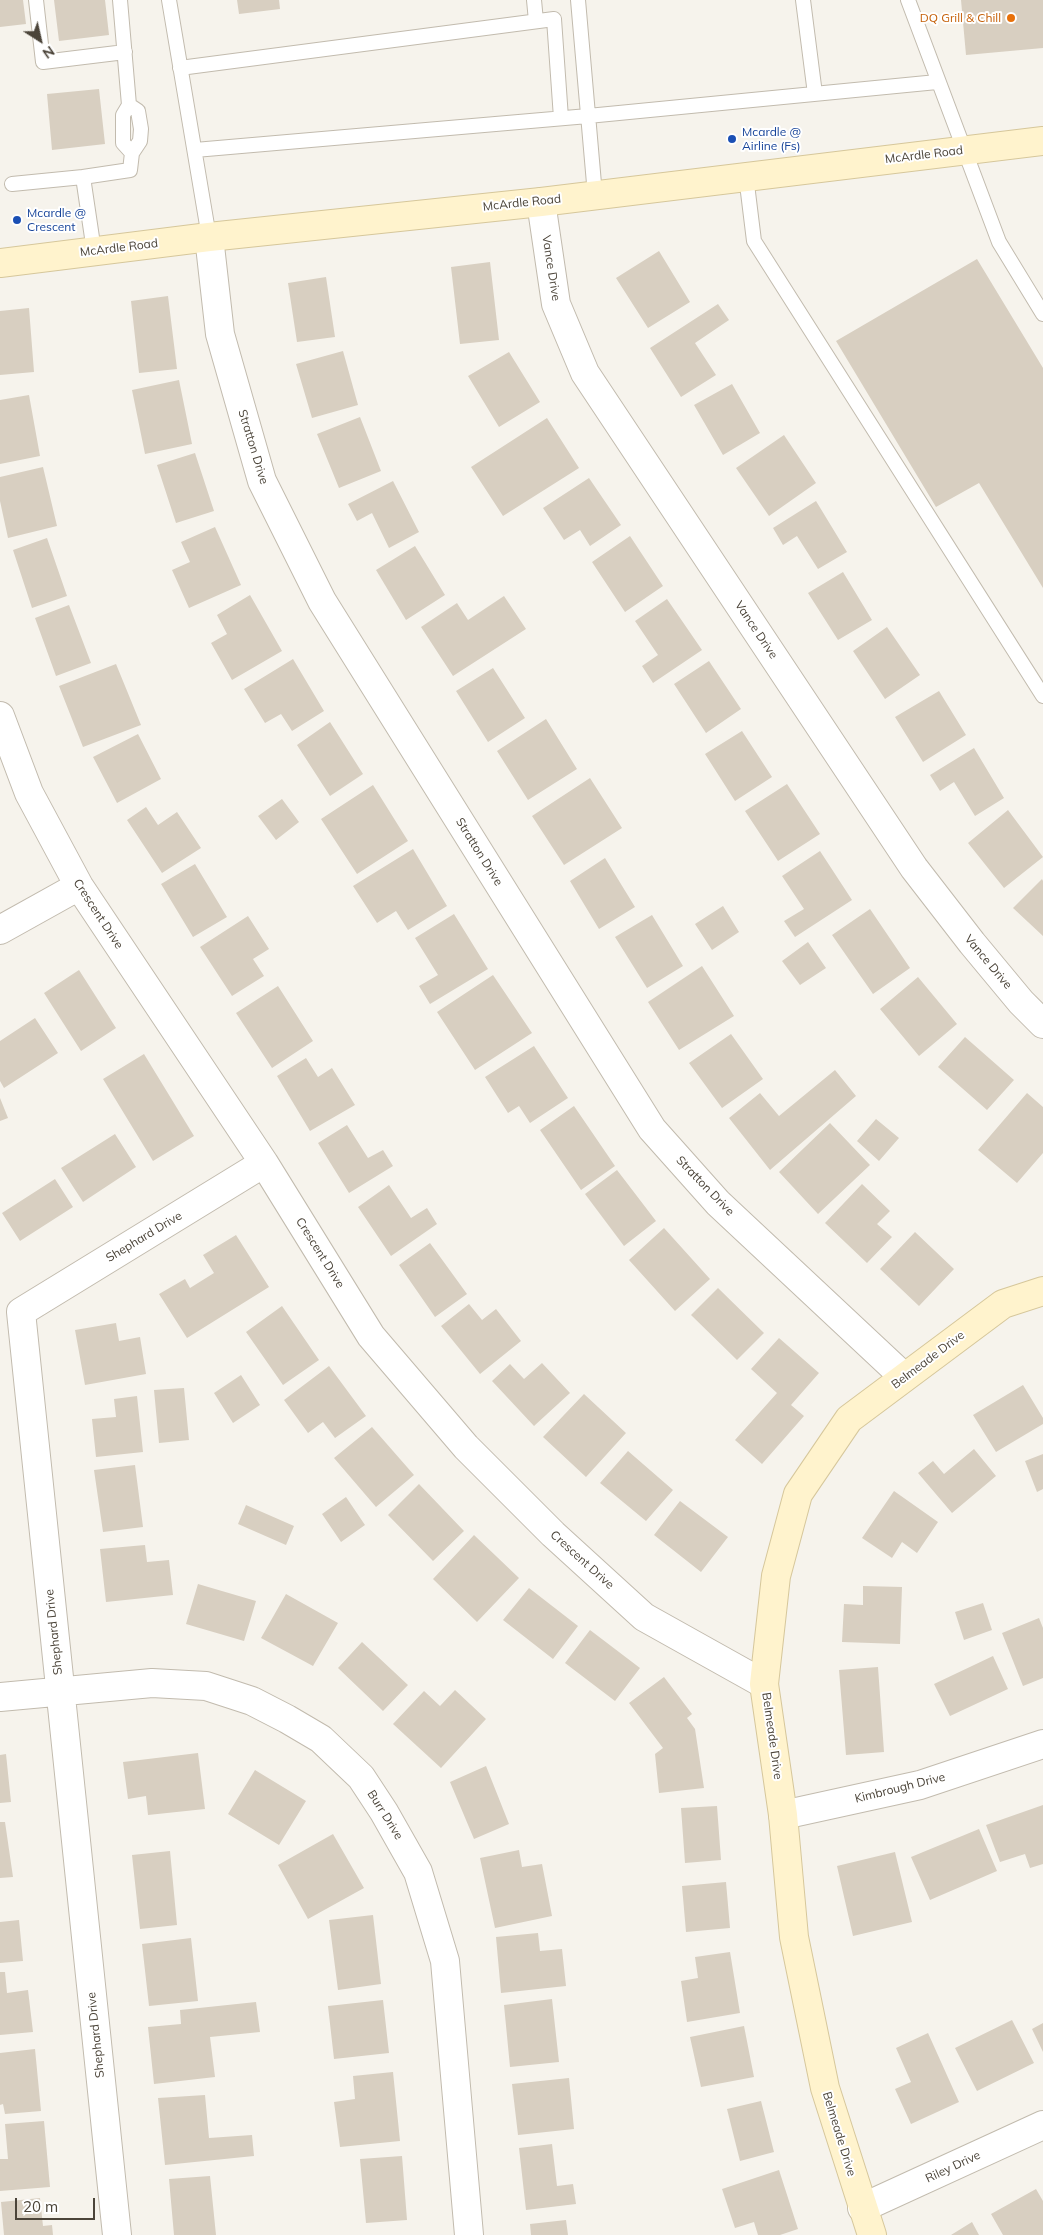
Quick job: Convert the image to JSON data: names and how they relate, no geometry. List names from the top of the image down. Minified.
{"streets":{"street":["McArdle Road","Vance Drive","Stratton Drive","Crescent Drive","Shephard Drive","Belmeade Drive","Kimbrough Drive","Burr Drive","Riley Drive"]},"crossings":[["McArdle Road","Vance Drive"],["McArdle Road","Stratton Drive"],["Stratton Drive","Belmeade Drive"],["Crescent Drive","Shephard Drive"],["Crescent Drive","Belmeade Drive"],["Shephard Drive","Burr Drive"],["Belmeade Drive","Kimbrough Drive"],["Belmeade Drive","Riley Drive"]],"places":["DQ Grill & Chill","Mcardle @ Airline (Fs)","Mcardle @ Crescent"],"scale_bar":"20 m","north":"bottom right"}
